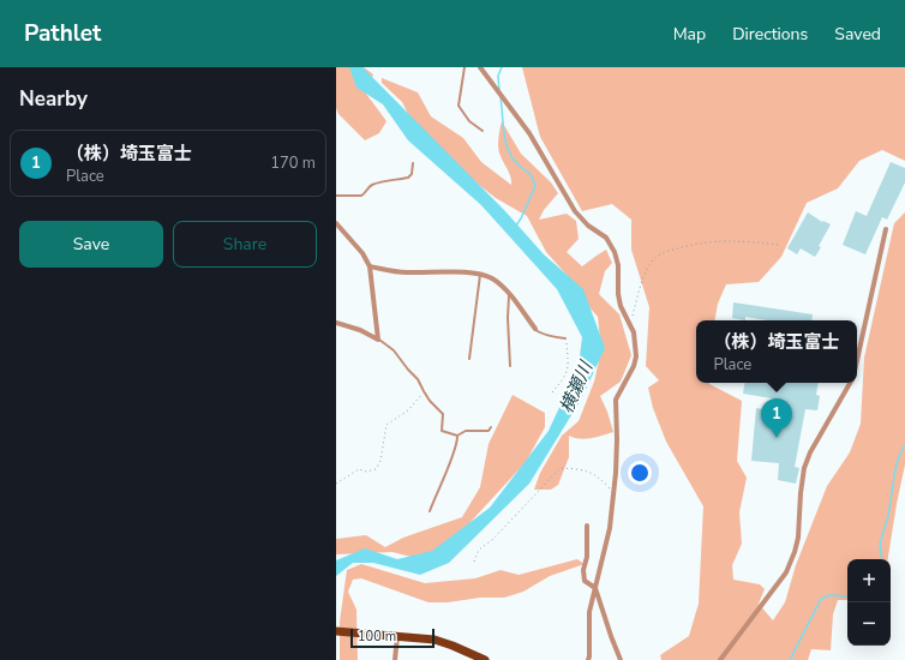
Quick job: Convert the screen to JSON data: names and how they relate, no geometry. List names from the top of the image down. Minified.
{"water":["横瀬川"],"scale_bar":"100 m","page":{"header":"Pathlet","nav":["Map","Directions","Saved"],"heading":"Nearby","list":[{"mark":"1","name":"（株）埼玉富士","note":"Place","value":"170 m"}],"buttons":["Save","Share"],"popup":["（株）埼玉富士","Place"],"pins":"1","map_buttons":["+","−"],"scale":"100 m"}}
